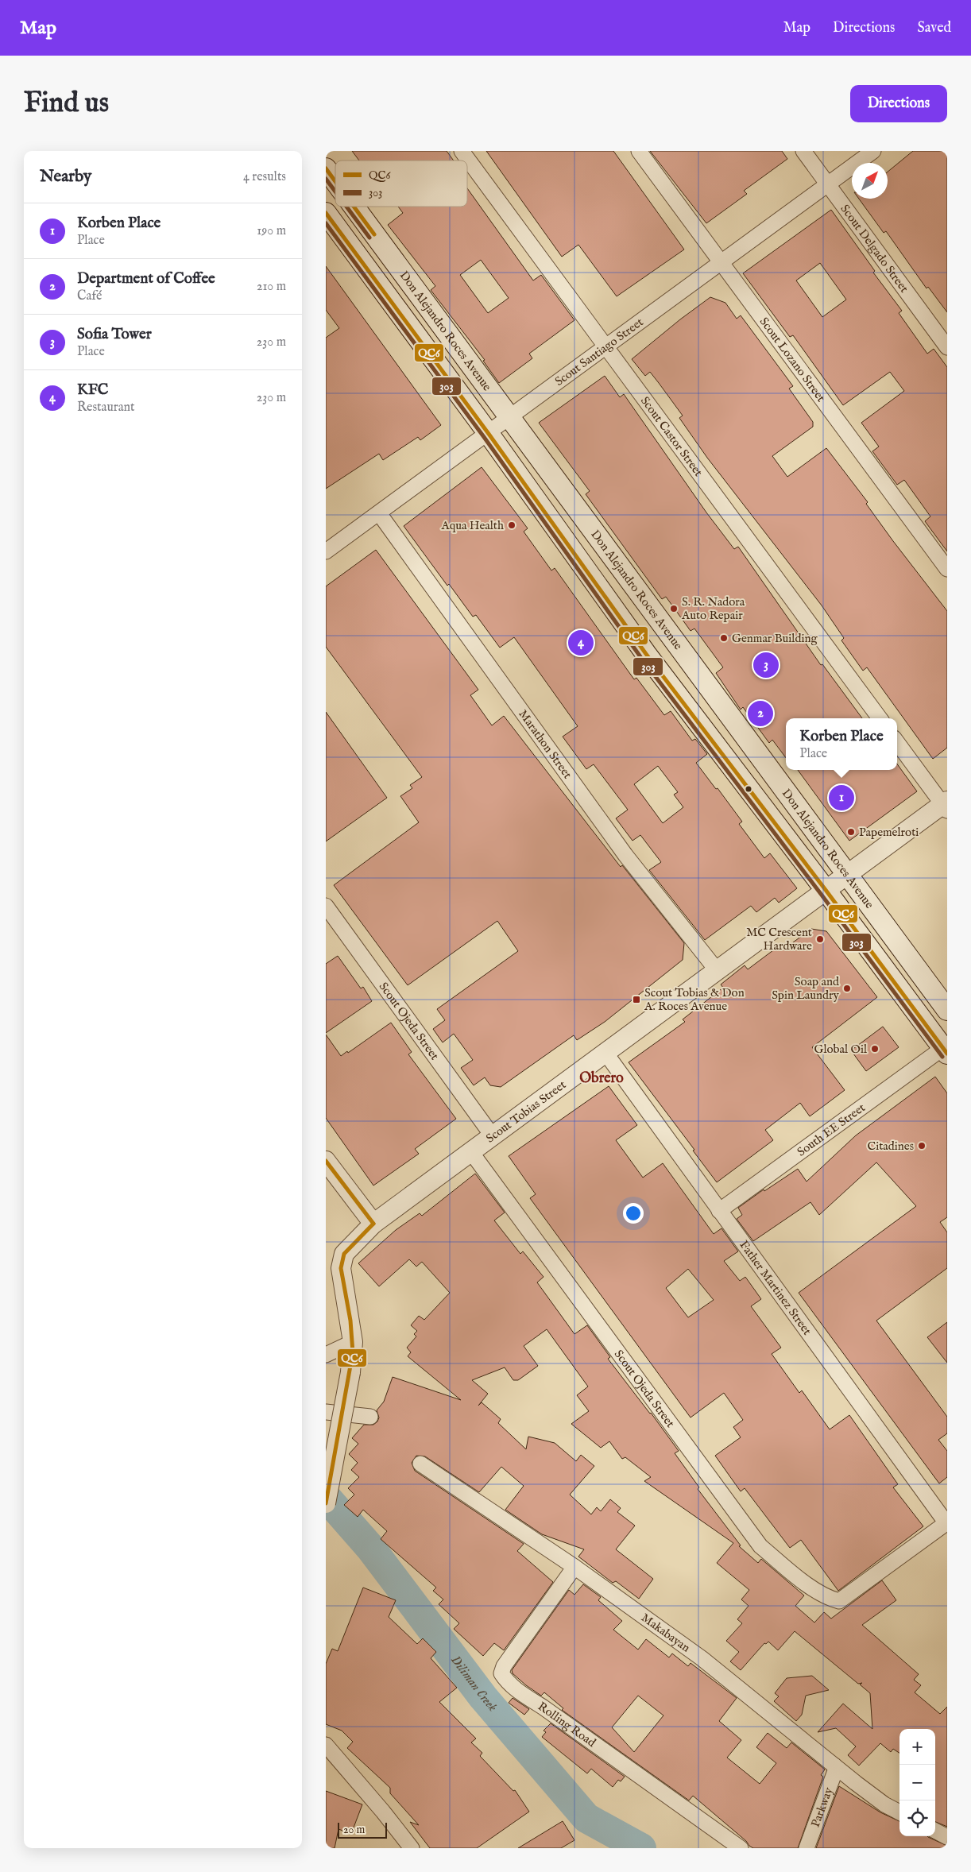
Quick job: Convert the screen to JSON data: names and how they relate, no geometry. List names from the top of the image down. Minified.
{"streets":{"main road":["Don Alejandro Roces Avenue"],"street":["Scout Delgado Street","Scout Santiago Street","Scout Lozano Street","Scout Castor Street","Marathon Street","Scout Ojeda Street","Scout Tobias Street","South EE Street","Father Martinez Street","Makabayan","Rolling Road","Parkway"]},"crossings":[["Scout Delgado Street","Scout Santiago Street"],["Don Alejandro Roces Avenue","Scout Santiago Street"],["Don Alejandro Roces Avenue","Scout Tobias Street"],["Scout Santiago Street","Scout Lozano Street"],["Scout Santiago Street","Scout Castor Street"],["Scout Santiago Street","Marathon Street"],["Marathon Street","Scout Tobias Street"],["Scout Ojeda Street","Scout Tobias Street"],["Scout Ojeda Street","Father Martinez Street"],["Scout Tobias Street","Father Martinez Street"],["South EE Street","Father Martinez Street"],["Makabayan","Rolling Road"],["Makabayan","Parkway"]],"districts":["Obrero"],"water":["Diliman Creek"],"places":{"other":["Aqua Health","S. R. Nadora Auto Repair","Genmar Building","Papemelroti","MC Crescent Hardware","Soap and Spin Laundry","Global Oil","Citadines"],"transit":["Scout Tobias & Don A. Roces Avenue"]},"lines":["transit line QC6","transit line 303"],"legend":["QC6","303"],"scale_bar":"20 m","north":"top right","page":{"header":"Map","nav":["Map","Directions","Saved"],"buttons":"Directions","title":"Find us","heading":["Nearby","4 results"],"list":[{"mark":"1","name":"Korben Place","note":"Place","value":"190 m"},{"mark":"2","name":"Department of Coffee","note":"Café","value":"210 m"},{"mark":"3","name":"Sofia Tower","note":"Place","value":"230 m"},{"mark":"4","name":"KFC","note":"Restaurant","value":"230 m"}],"pins":["4","3","2","1"],"popup":["Korben Place","Place"],"map_buttons":["+","−"],"scale":"20 m"}}
